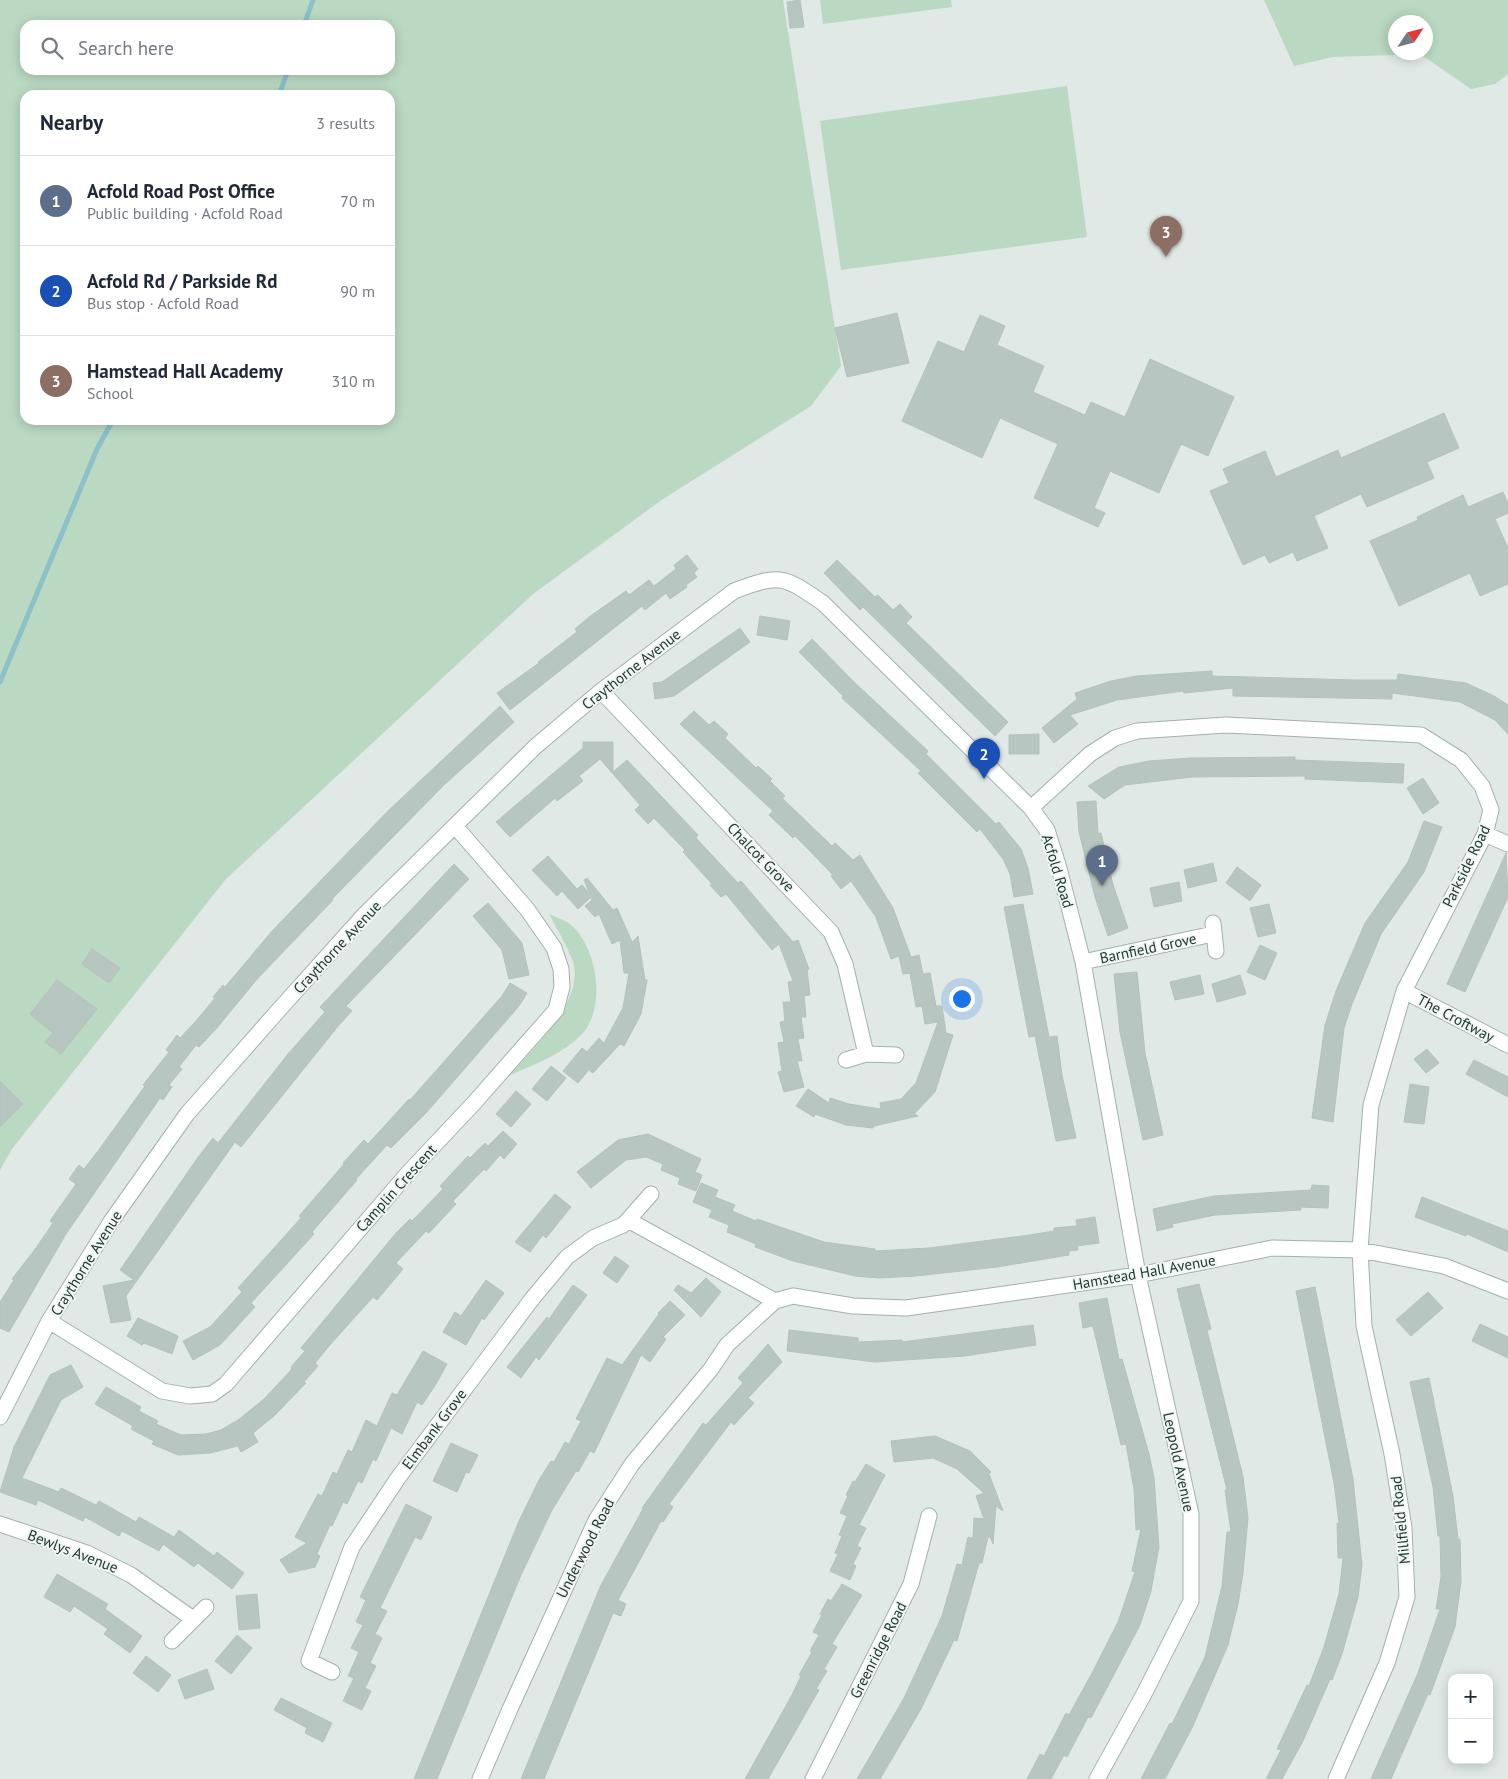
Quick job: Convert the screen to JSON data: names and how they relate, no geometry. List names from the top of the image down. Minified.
{"streets":{"street":["Craythorne Avenue","Chalcot Grove","Parkside Road","Acfold Road","Barnfield Grove","The Croftway","Camplin Crescent","Hamstead Hall Avenue","Elmbank Grove","Leopold Avenue","Millfield Road","Underwood Road","Bewlys Avenue","Greenridge Road"]},"crossings":[["Craythorne Avenue","Chalcot Grove"],["Craythorne Avenue","Acfold Road"],["Craythorne Avenue","Camplin Crescent"],["Parkside Road","Acfold Road"],["Parkside Road","The Croftway"],["Parkside Road","Hamstead Hall Avenue"],["Parkside Road","Millfield Road"],["Acfold Road","Barnfield Grove"],["Acfold Road","Hamstead Hall Avenue"],["Acfold Road","Leopold Avenue"],["Hamstead Hall Avenue","Leopold Avenue"],["Hamstead Hall Avenue","Millfield Road"],["Hamstead Hall Avenue","Underwood Road"]],"north":"top right","page":{"search":"Search here","heading":["Nearby","3 results"],"list":[{"mark":"1","name":"Acfold Road Post Office","note":"Public building · Acfold Road","value":"70 m"},{"mark":"2","name":"Acfold Rd / Parkside Rd","note":"Bus stop · Acfold Road","value":"90 m"},{"mark":"3","name":"Hamstead Hall Academy","note":"School","value":"310 m"}],"pins":["3","2","1"],"map_buttons":["+","−"]}}
